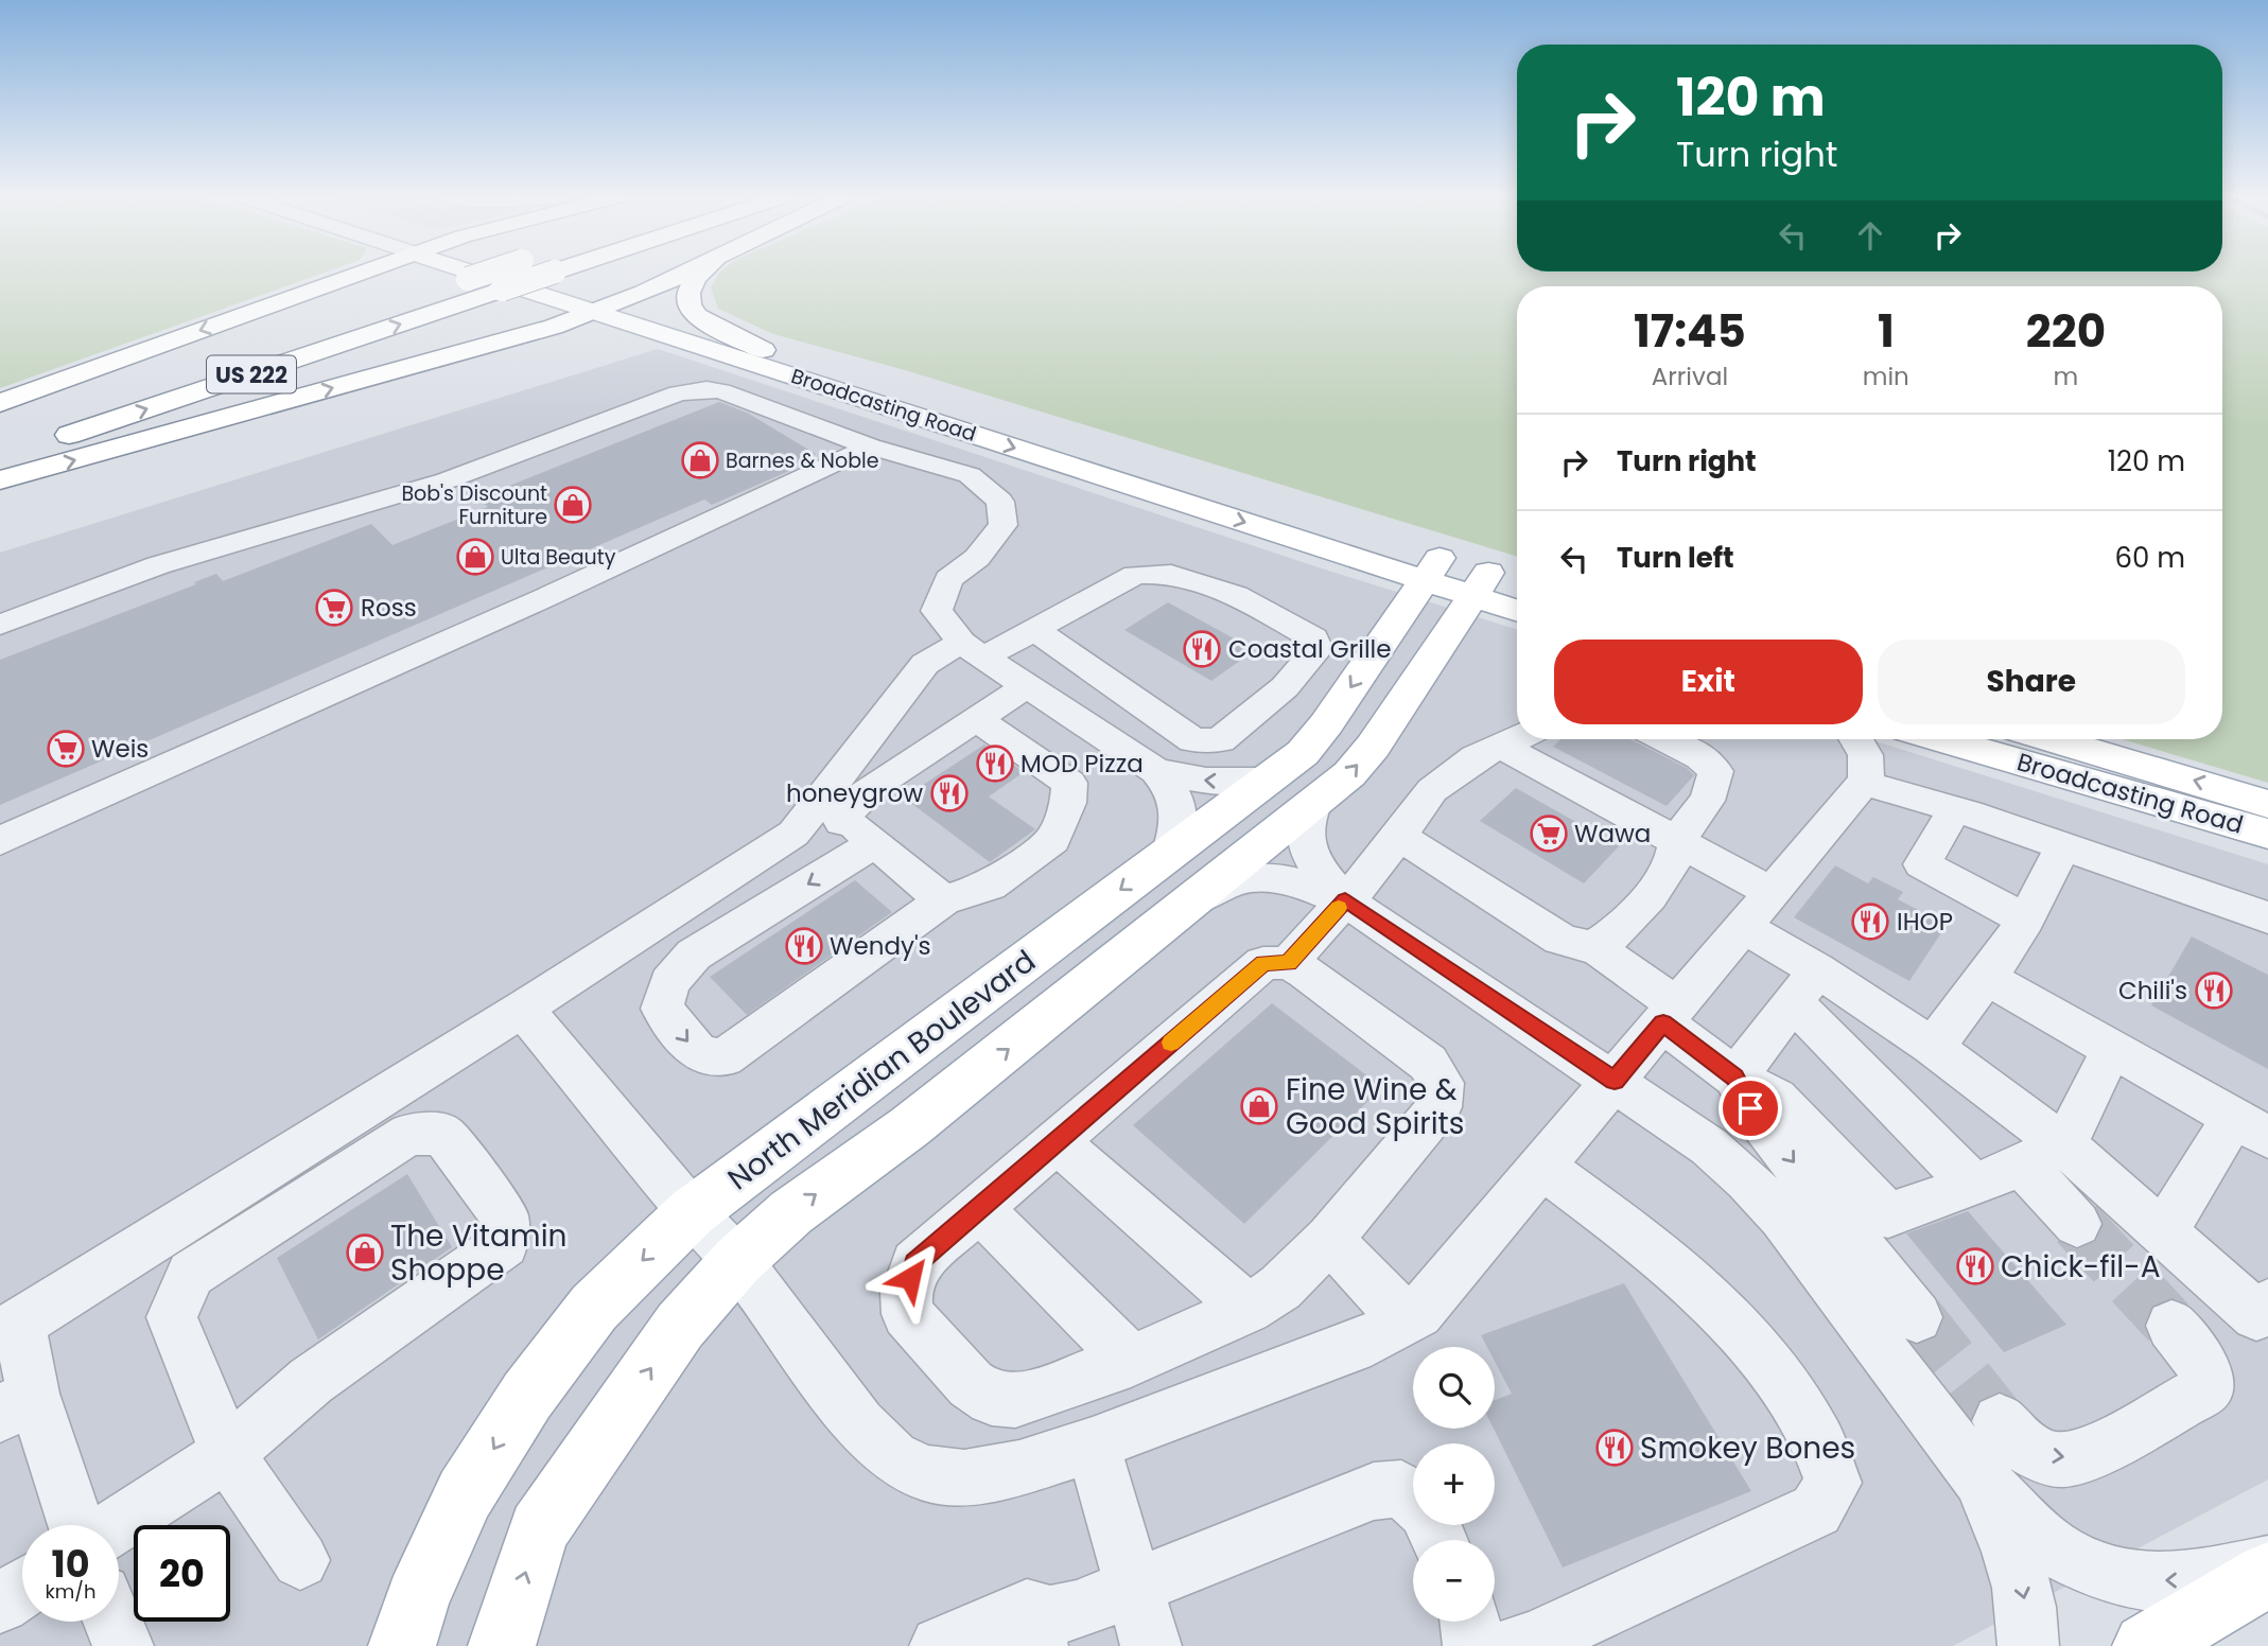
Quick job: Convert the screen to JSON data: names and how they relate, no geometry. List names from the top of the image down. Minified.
{"streets":{"main road":["US 222","Broadcasting Road","North Meridian Boulevard"]},"crossings":[["Broadcasting Road","North Meridian Boulevard"]],"places":{"shop":["Barnes & Noble","Bob's Discount Furniture","Ulta Beauty","Fine Wine & Good Spirits","The Vitamin Shoppe"],"supermarket":["Ross","Weis","Wawa"],"restaurant":["Coastal Grille","MOD Pizza","honeygrow","IHOP","Wendy's","Chili's","Chick-fil-A","Smokey Bones"]},"page":{"turn":["120 m","Turn right"],"eta":["17:45","Arrival","1","min","220","m"],"list":[{"name":"Turn right","value":"120 m"},{"name":"Turn left","value":"60 m"}],"buttons":["Exit","Share"],"map_buttons":["+","−"],"speed":"10 km/h","limit":"20"}}
